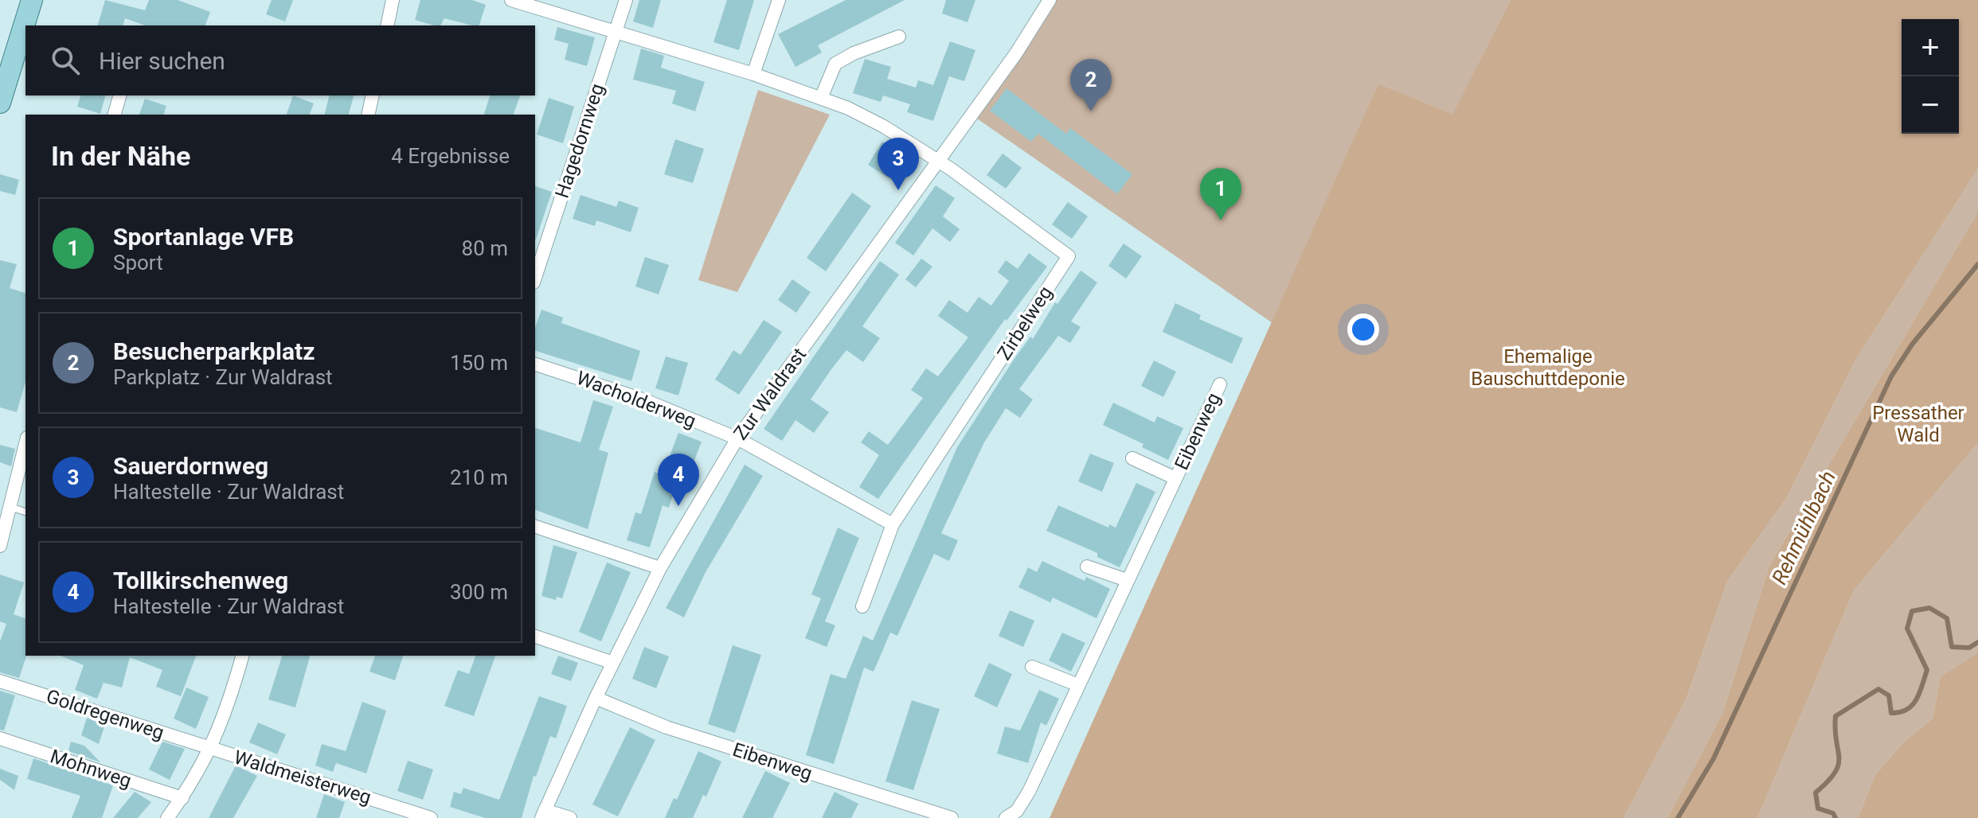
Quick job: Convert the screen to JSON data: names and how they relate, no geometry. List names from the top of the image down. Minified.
{"streets":{"street":["Hagedornweg","Zirbelweg","Zur Waldrast","Wacholderweg","Eibenweg","Goldregenweg","Mohnweg","Waldmeisterweg"]},"crossings":[["Zirbelweg","Zur Waldrast"],["Zur Waldrast","Wacholderweg"],["Zur Waldrast","Eibenweg"],["Goldregenweg","Waldmeisterweg"]],"water":["Rehmühlbach"],"parks":["Ehemalige Bauschuttdeponie","Pressather Wald"],"page":{"map_buttons":["+","−"],"search":"Hier suchen","pins":["2","3","1","4"],"heading":["In der Nähe","4 Ergebnisse"],"list":[{"mark":"1","name":"Sportanlage VFB","note":"Sport","value":"80 m"},{"mark":"2","name":"Besucherparkplatz","note":"Parkplatz · Zur Waldrast","value":"150 m"},{"mark":"3","name":"Sauerdornweg","note":"Haltestelle · Zur Waldrast","value":"210 m"},{"mark":"4","name":"Tollkirschenweg","note":"Haltestelle · Zur Waldrast","value":"300 m"}]}}
